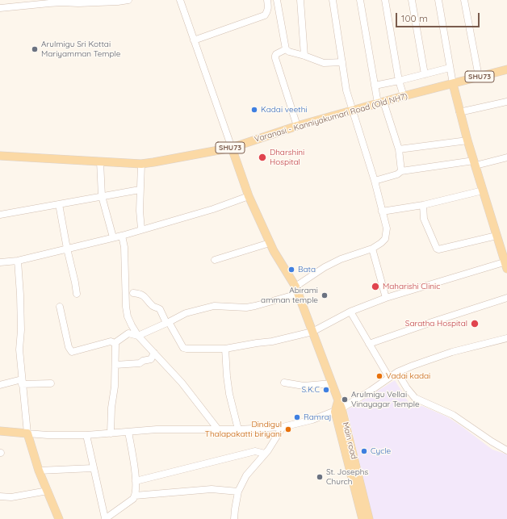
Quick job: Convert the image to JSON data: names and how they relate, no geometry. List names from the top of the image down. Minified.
{"streets":{"main road":["SHU73","Varanasi - Kanniyakumari Road (Old NH7)","Main road"]},"places":["Arulmigu Sri Kottai Mariyamman Temple","Kadai veethi","Dharshini Hospital","Bata","Maharishi Clinic","Abirami amman temple","Saratha Hospital","Vadai kadai","S.K.C","Arulmigu Vellai Vinayagar Temple","Ramraj","Dindigul Thalapakatti biriyani","Cycle","St. Josephs Church"],"scale_bar":"100 m"}
